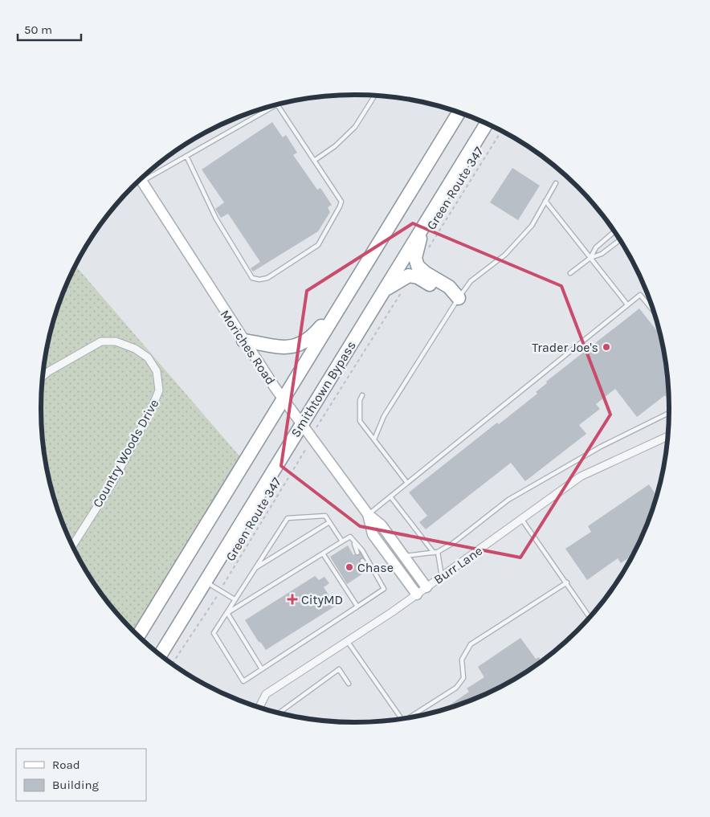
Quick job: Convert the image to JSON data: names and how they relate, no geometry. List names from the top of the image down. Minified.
{"streets":{"highway":["Smithtown Bypass"],"main road":["Moriches Road"],"street":["Country Woods Drive","Burr Lane"],"path":["Green Route 347"]},"crossings":[["Moriches Road","Smithtown Bypass"],["Moriches Road","Burr Lane"]],"places":{"other":["Trader Joe's","Chase"],"health":["CityMD"]},"legend":["Road","Building"],"scale_bar":"50 m"}
